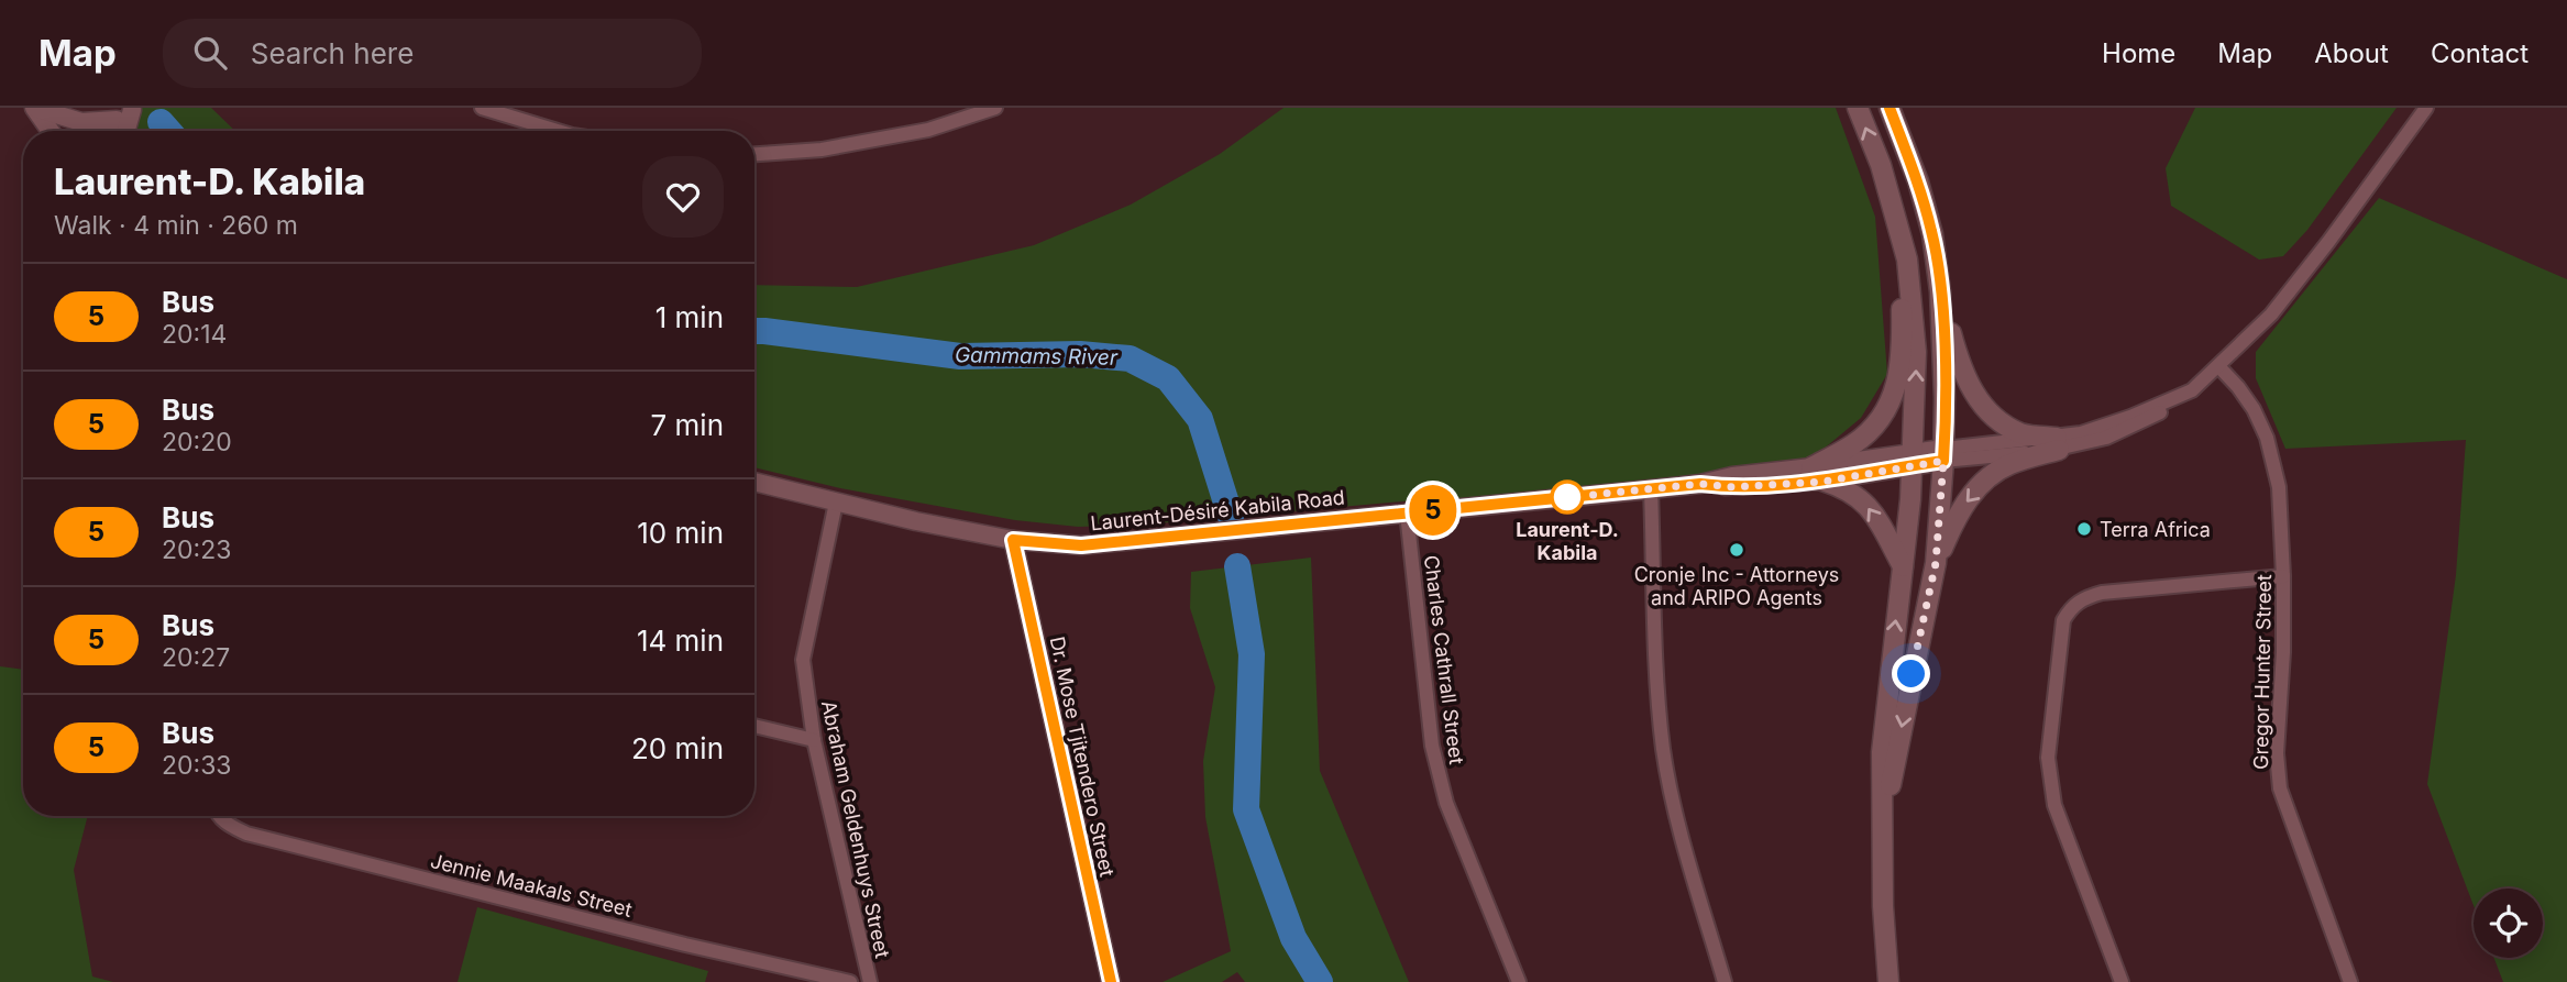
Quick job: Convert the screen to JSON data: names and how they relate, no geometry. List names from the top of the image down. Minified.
{"streets":{"street":["Laurent-Désiré Kabila Road","Charles Cathrall Street","Gregor Hunter Street","Dr. Mose Tjitendero Street","Abraham Geldenhuys Street","Jennie Maakals Street"]},"crossings":[["Laurent-Désiré Kabila Road","Charles Cathrall Street"],["Laurent-Désiré Kabila Road","Gregor Hunter Street"],["Laurent-Désiré Kabila Road","Dr. Mose Tjitendero Street"],["Laurent-Désiré Kabila Road","Abraham Geldenhuys Street"]],"water":["Gammams River"],"places":["Laurent-D. Kabila","Terra Africa","Cronje Inc - Attorneys and ARIPO Agents"],"lines":["bus line 5"],"page":{"header":"Map","search":"Search here","nav":["Home","Map","About","Contact"],"on_map":"5","heading":["Laurent-D. Kabila","Walk · 4 min · 260 m"],"list":[{"mark":"5","name":"Bus","note":"20:14","value":"1 min"},{"mark":"5","name":"Bus","note":"20:20","value":"7 min"},{"mark":"5","name":"Bus","note":"20:23","value":"10 min"},{"mark":"5","name":"Bus","note":"20:27","value":"14 min"},{"mark":"5","name":"Bus","note":"20:33","value":"20 min"}]}}
